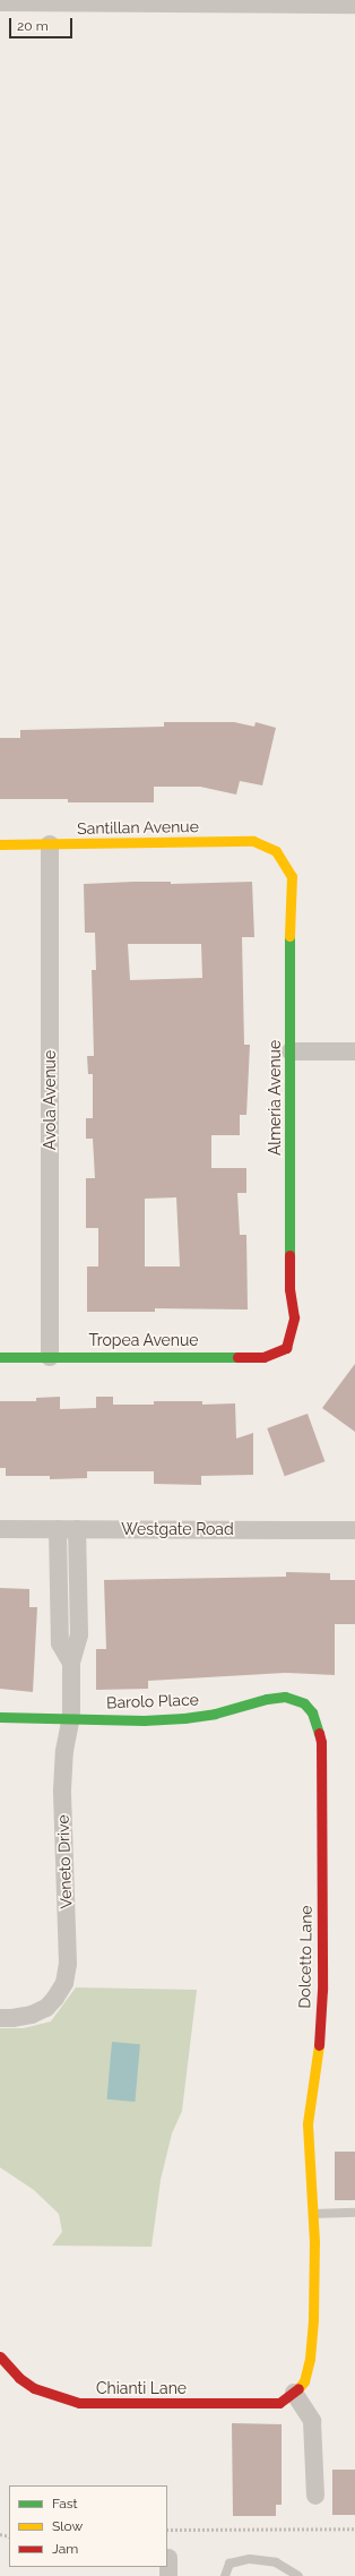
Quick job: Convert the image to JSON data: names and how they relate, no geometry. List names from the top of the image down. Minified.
{"streets":{"street":["Santillan Avenue","Almeria Avenue","Avola Avenue","Tropea Avenue","Westgate Road","Barolo Place","Veneto Drive","Dolcetto Lane","Chianti Lane"]},"crossings":[["Santillan Avenue","Almeria Avenue"],["Santillan Avenue","Avola Avenue"],["Almeria Avenue","Tropea Avenue"],["Avola Avenue","Tropea Avenue"],["Westgate Road","Veneto Drive"],["Barolo Place","Veneto Drive"],["Barolo Place","Dolcetto Lane"],["Dolcetto Lane","Chianti Lane"]],"legend":["Fast","Slow","Jam"],"scale_bar":"20 m"}
